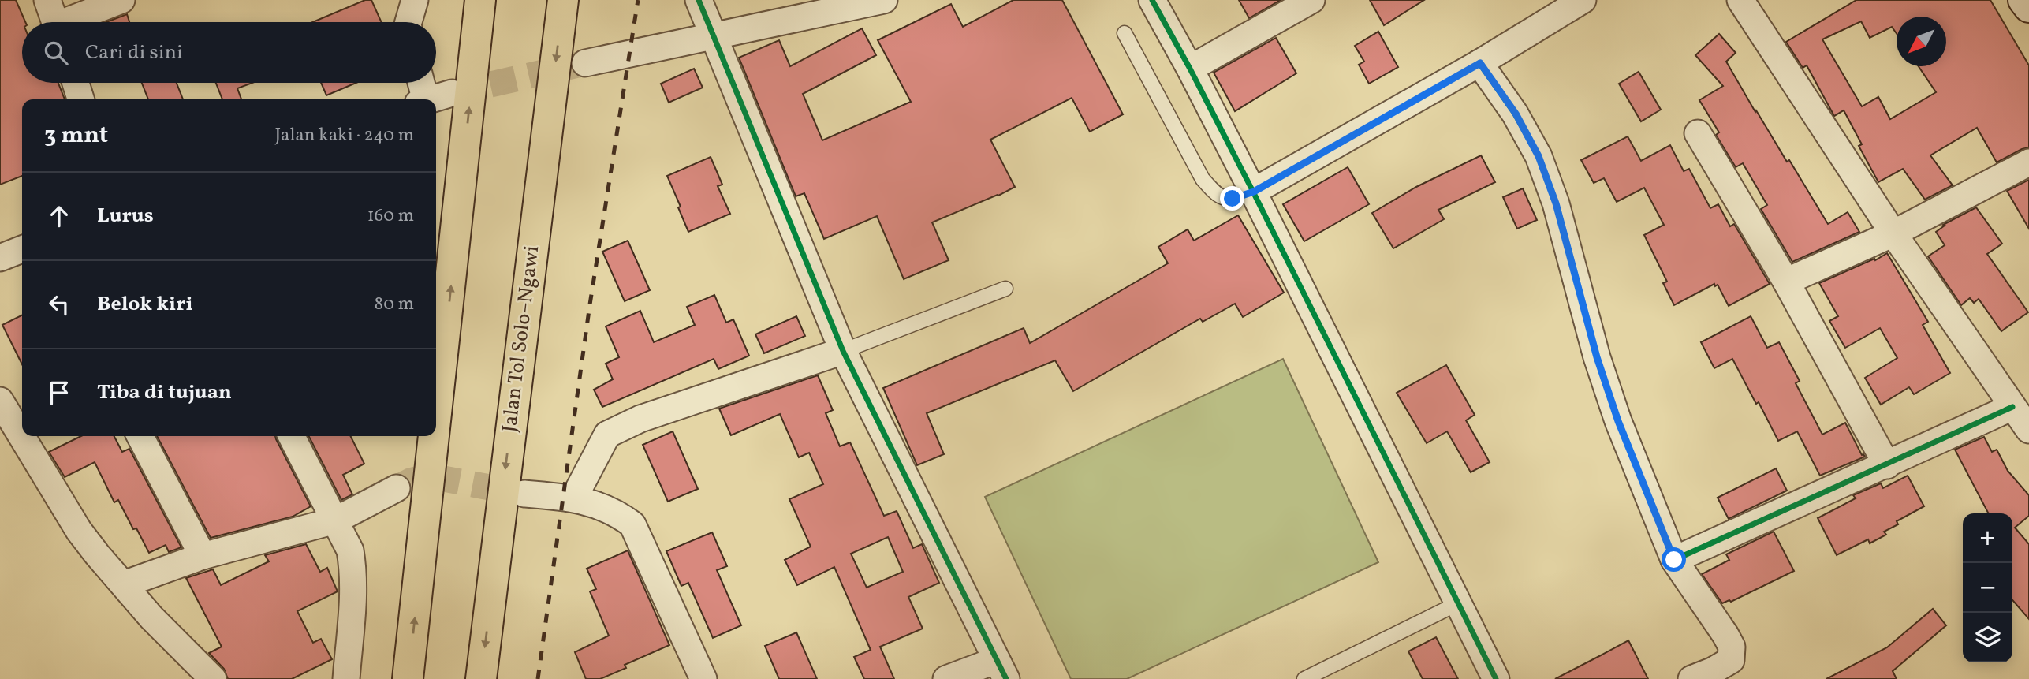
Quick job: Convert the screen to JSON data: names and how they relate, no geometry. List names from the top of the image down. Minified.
{"streets":{"highway":["Jalan Tol Solo–Ngawi"]},"north":"bottom left","page":{"search":"Cari di sini","heading":["3 mnt","Jalan kaki · 240 m"],"list":[["Lurus","160 m"],["Belok kiri","80 m"],"Tiba di tujuan"],"map_buttons":["+","−"]}}
